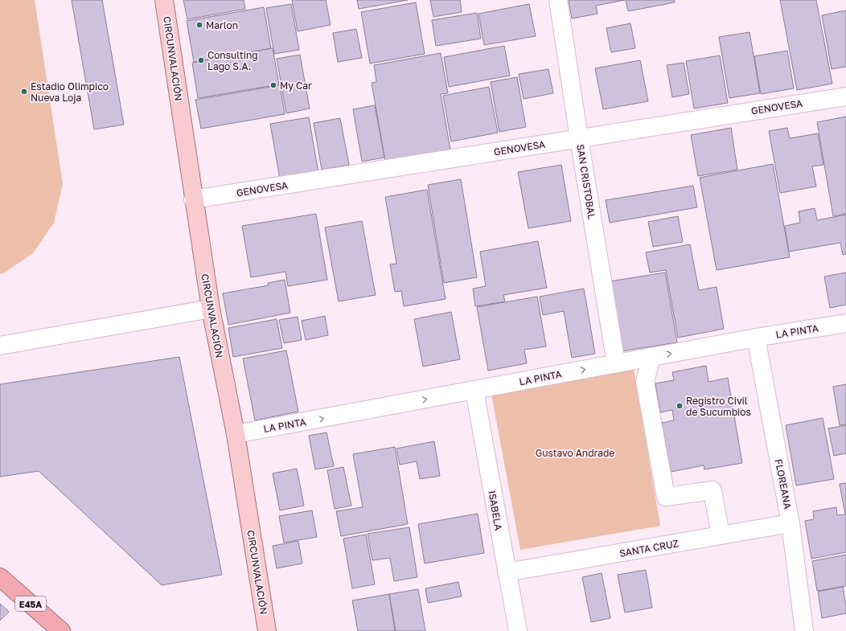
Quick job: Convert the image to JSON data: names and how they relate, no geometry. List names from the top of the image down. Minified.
{"streets":{"highway":["E45A"],"main road":["CIRCUNVALACIÓN"],"street":["GENOVESA","SAN CRISTOBAL","LA PINTA","FLOREANA","ISABELA","SANTA CRUZ"]},"crossings":[["CIRCUNVALACIÓN","GENOVESA"],["CIRCUNVALACIÓN","LA PINTA"],["GENOVESA","SAN CRISTOBAL"],["SAN CRISTOBAL","LA PINTA"],["LA PINTA","FLOREANA"],["LA PINTA","ISABELA"],["FLOREANA","SANTA CRUZ"],["ISABELA","SANTA CRUZ"]],"one_way":["LA PINTA"],"parks":["Gustavo Andrade"],"places":["Marlon","Consulting Lago S.A.","My Car","Estadio Olimpico Nueva Loja","Registro Civil de Sucumbios"]}
